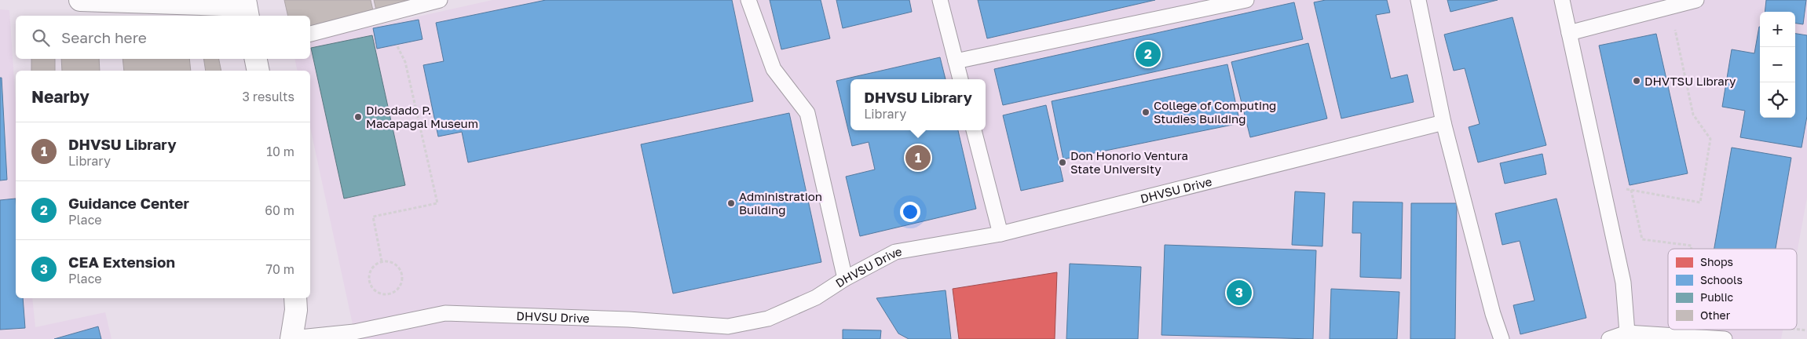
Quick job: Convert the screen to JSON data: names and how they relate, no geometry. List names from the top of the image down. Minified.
{"streets":{"lane":["DHVSU Drive"]},"places":["DHVTSU Library","College of Computing Studies Building","Diosdado P. Macapagal Museum","Don Honorio Ventura State University","Administration Building"],"legend":["Shops","Schools","Public","Other"],"page":{"map_buttons":["+","−"],"search":"Search here","pins":["2","1","3"],"heading":["Nearby","3 results"],"popup":["DHVSU Library","Library"],"list":[{"mark":"1","name":"DHVSU Library","note":"Library","value":"10 m"},{"mark":"2","name":"Guidance Center","note":"Place","value":"60 m"},{"mark":"3","name":"CEA Extension","note":"Place","value":"70 m"}]}}
